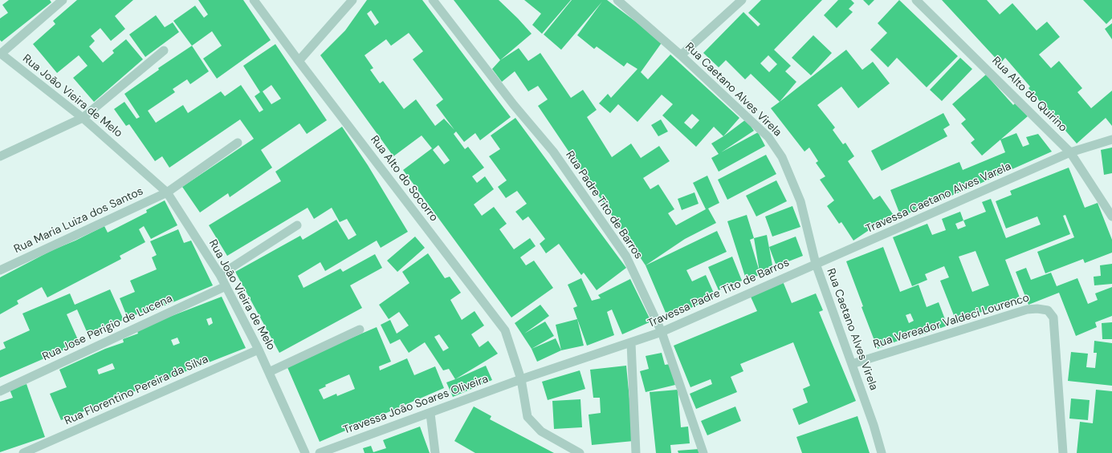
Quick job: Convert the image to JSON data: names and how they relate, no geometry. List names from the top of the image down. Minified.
{"streets":{"street":["Rua Caetano Alves Virela","Rua Alto do Quirino","Rua João Vieira de Melo","Rua Alto do Socorro","Travessa Caetano Alves Varela","Rua Padre Tito de Barros","Rua Maria Luiza dos Santos","Travessa Padre Tito de Barros","Rua Vereador Valdeci Lourenco","Rua Jose Perigio de Lucena","Rua Florentino Pereira da Silva","Travessa João Soares Oliveira"]},"crossings":[["Rua Caetano Alves Virela","Travessa Caetano Alves Varela"],["Rua Caetano Alves Virela","Travessa Padre Tito de Barros"],["Rua Caetano Alves Virela","Rua Vereador Valdeci Lourenco"],["Rua Alto do Quirino","Travessa Caetano Alves Varela"],["Rua João Vieira de Melo","Rua Maria Luiza dos Santos"],["Rua João Vieira de Melo","Rua Jose Perigio de Lucena"],["Rua João Vieira de Melo","Rua Florentino Pereira da Silva"],["Rua Alto do Socorro","Travessa Padre Tito de Barros"],["Rua Alto do Socorro","Travessa João Soares Oliveira"],["Travessa Caetano Alves Varela","Travessa Padre Tito de Barros"],["Rua Padre Tito de Barros","Travessa Padre Tito de Barros"],["Travessa Padre Tito de Barros","Travessa João Soares Oliveira"]]}
